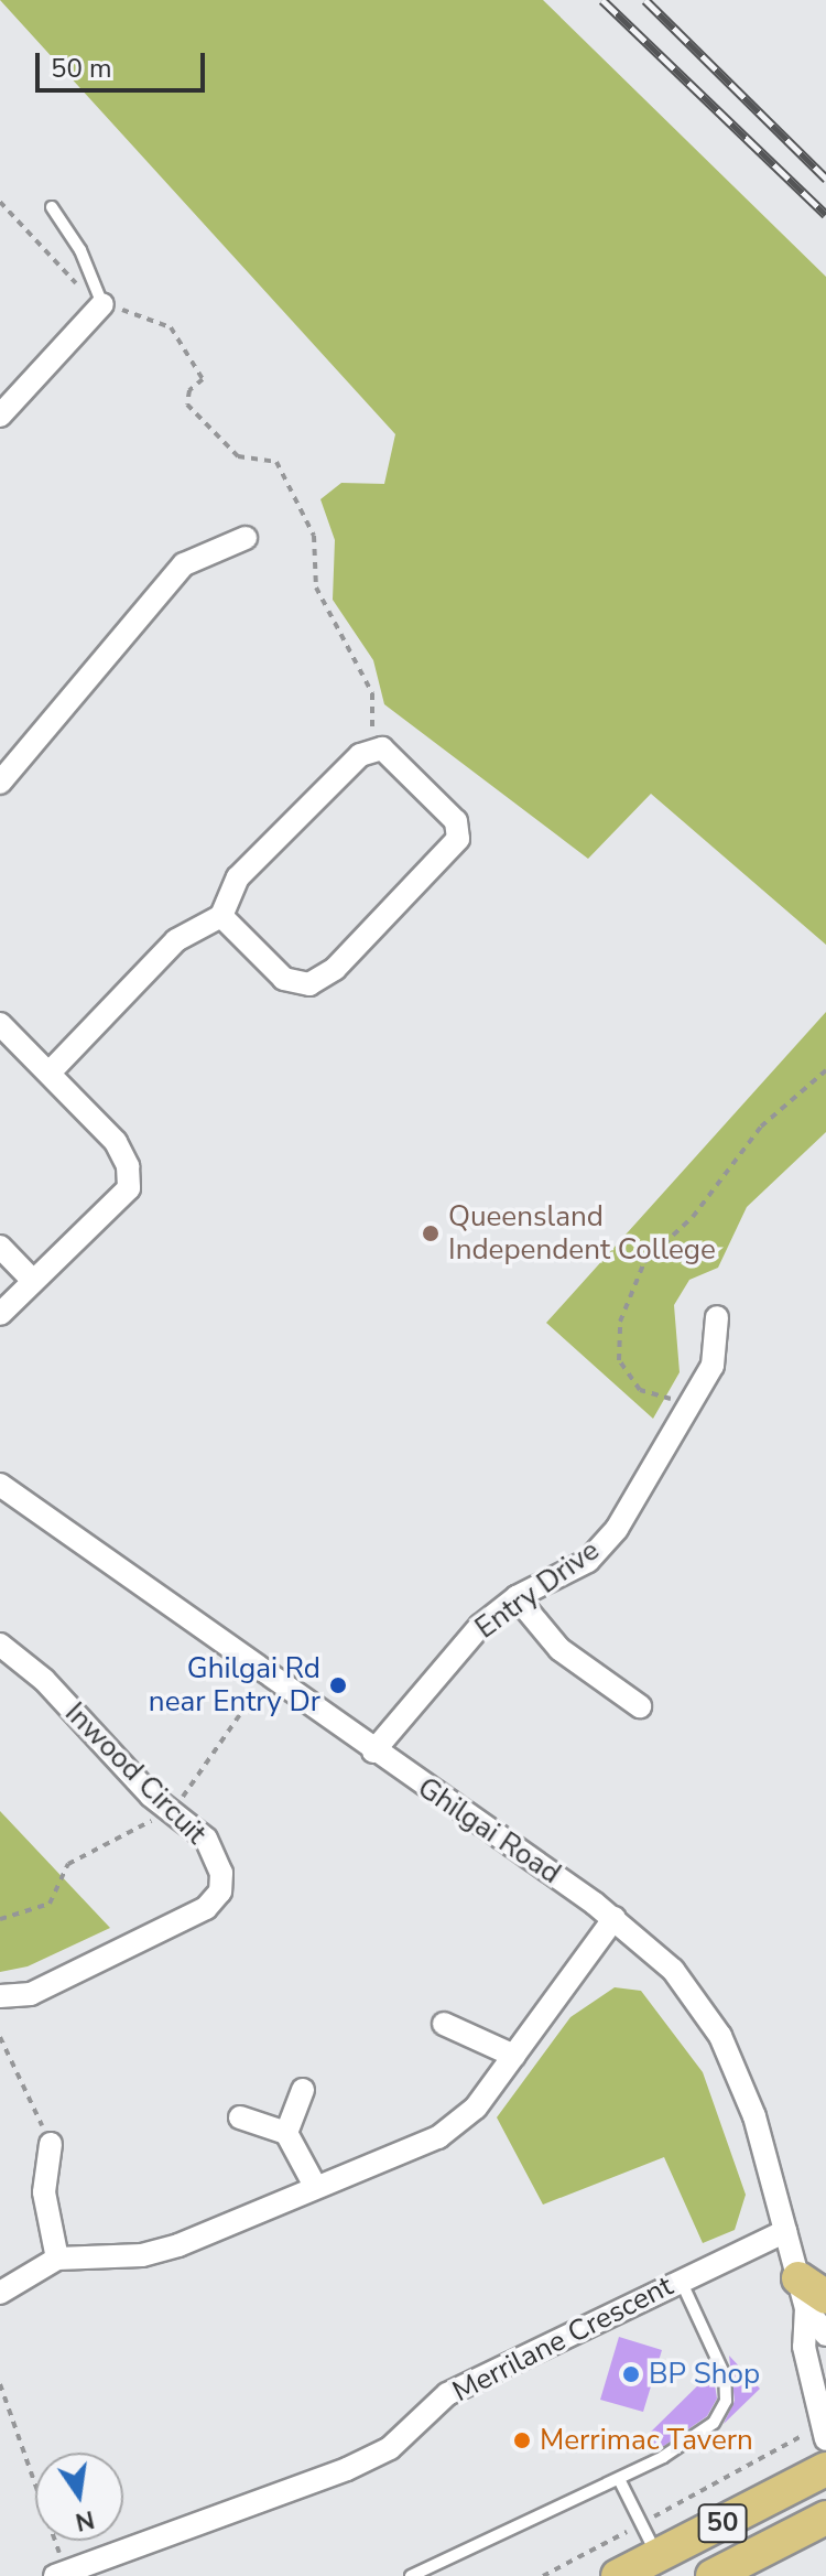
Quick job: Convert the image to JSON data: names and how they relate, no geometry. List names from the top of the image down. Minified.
{"streets":{"main road":["50"],"street":["Entry Drive","Inwood Circuit","Ghilgai Road","Merrilane Crescent"]},"crossings":[["Entry Drive","Ghilgai Road"],["Ghilgai Road","Merrilane Crescent"]],"places":["Queensland Independent College","Ghilgai Rd near Entry Dr","BP Shop","Merrimac Tavern"],"scale_bar":"50 m","north":"bottom"}
